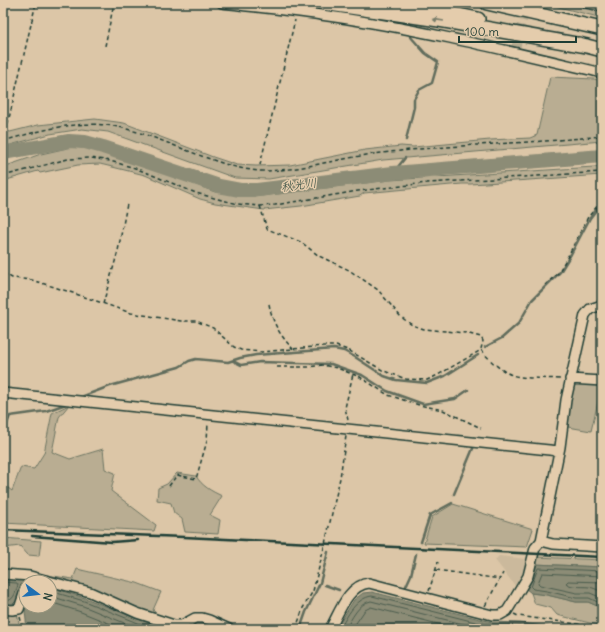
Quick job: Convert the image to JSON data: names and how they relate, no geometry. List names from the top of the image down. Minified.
{"water":["秋光川"],"scale_bar":"100 m","north":"right"}
